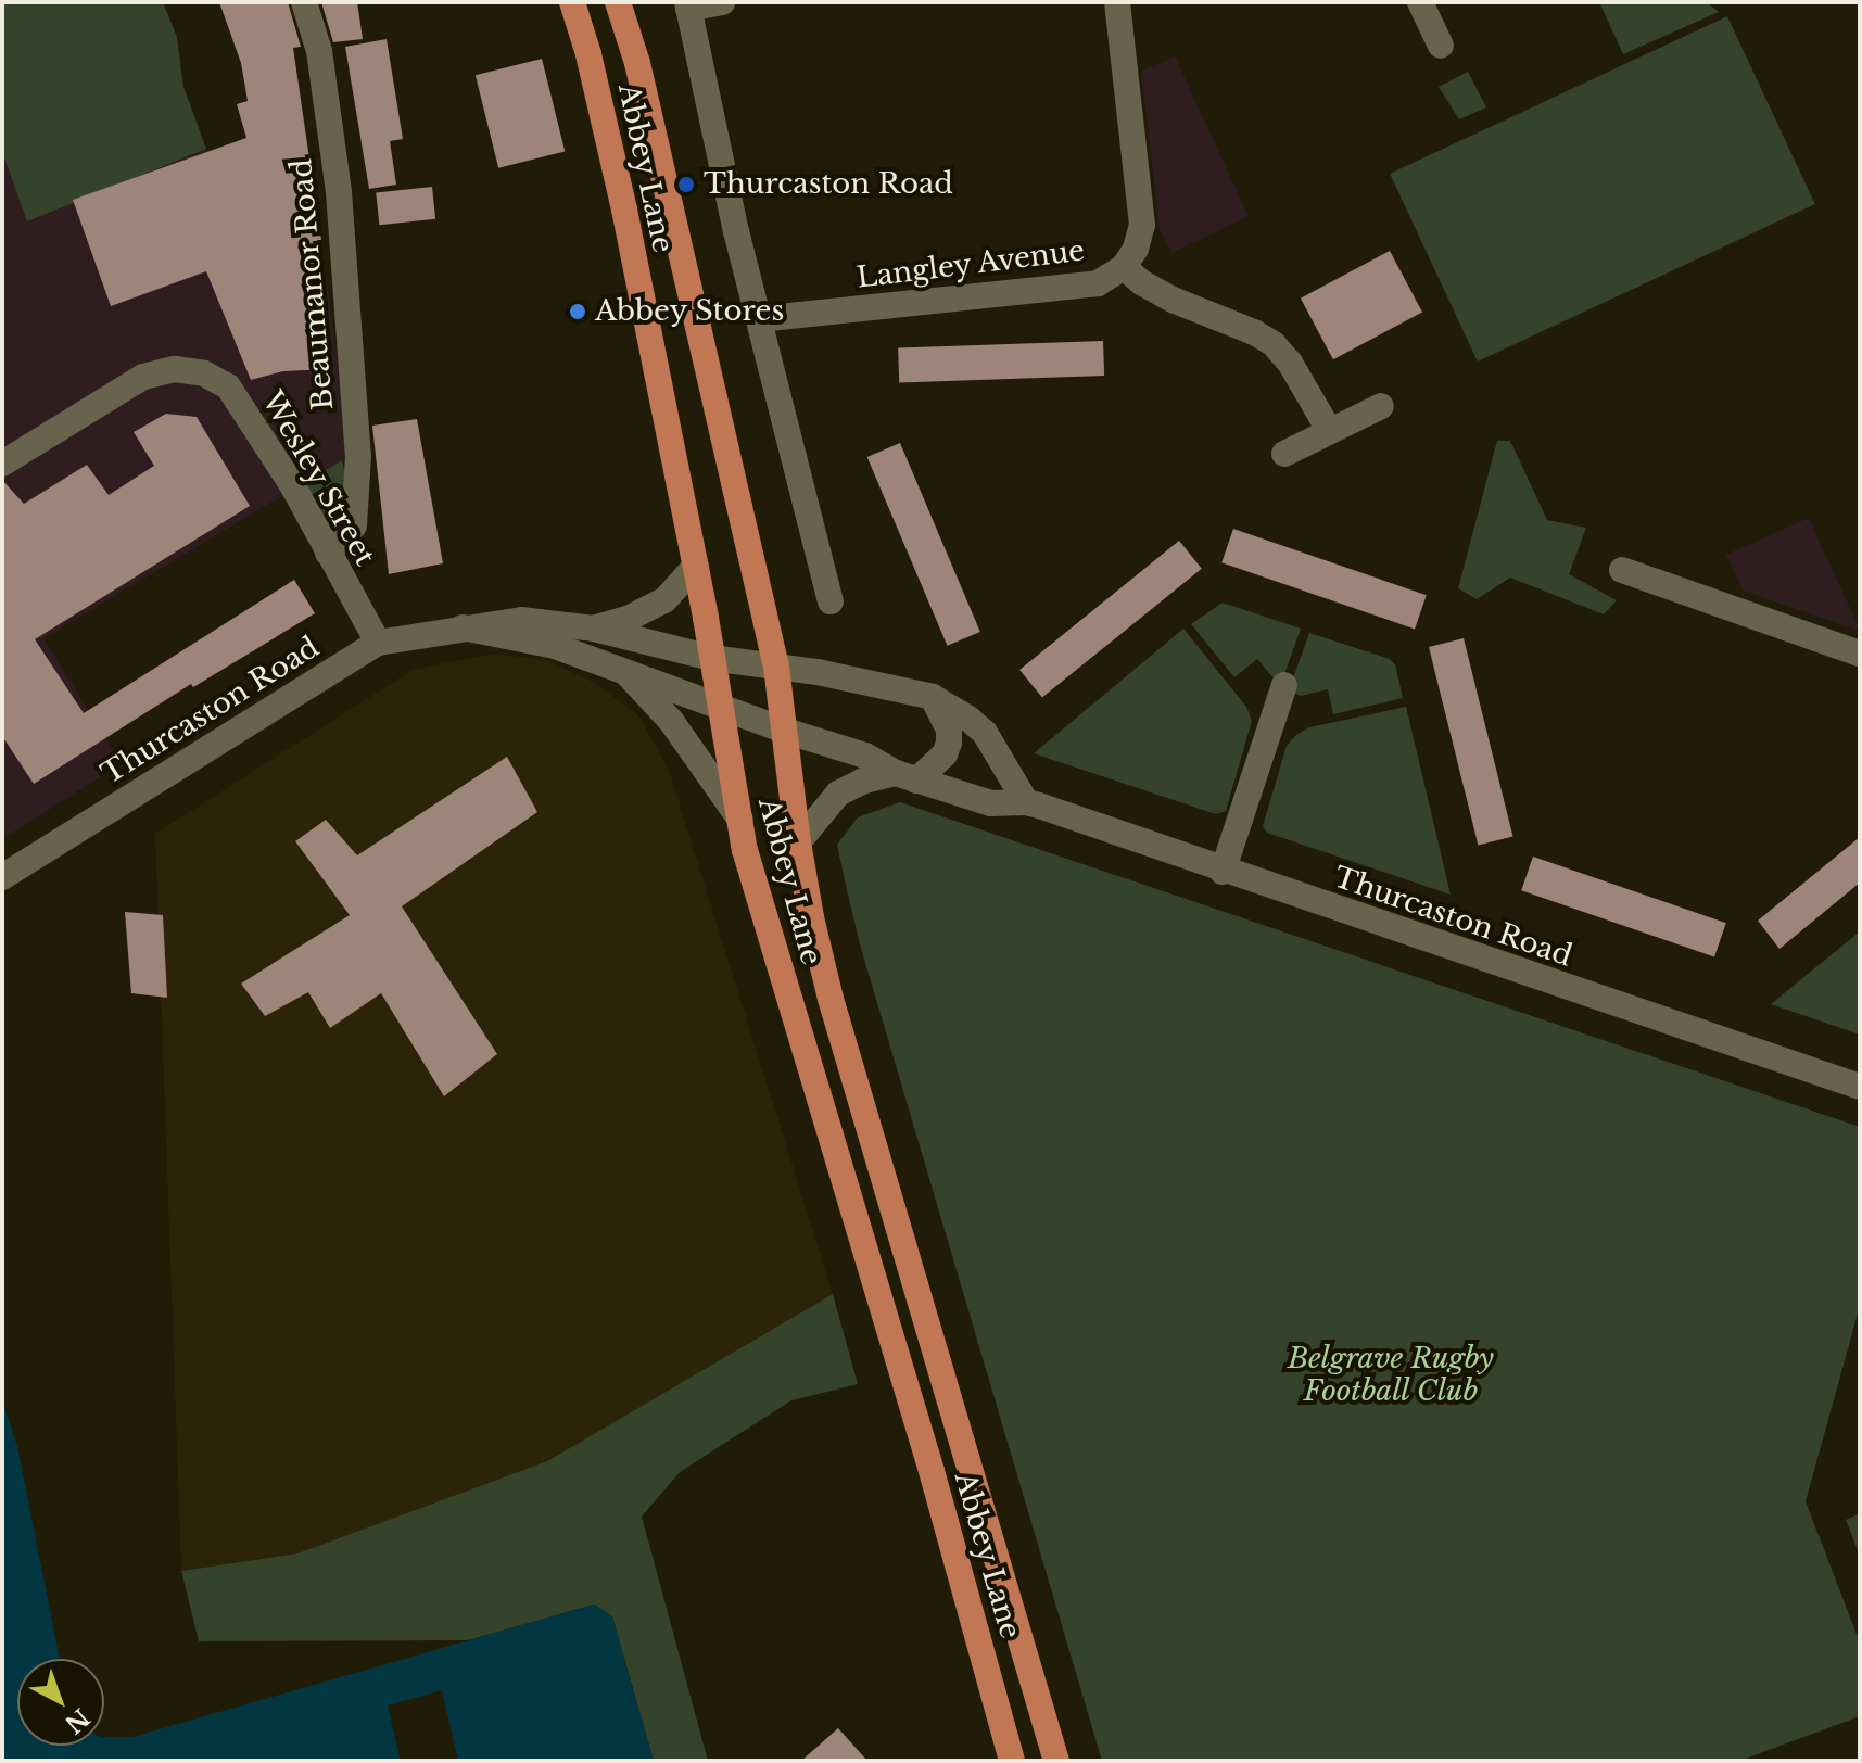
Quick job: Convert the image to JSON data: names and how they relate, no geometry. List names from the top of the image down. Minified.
{"streets":{"main road":["Abbey Lane"],"street":["Langley Avenue","Beaumanor Road","Wesley Street","Thurcaston Road"]},"crossings":[["Abbey Lane","Thurcaston Road"],["Beaumanor Road","Wesley Street"],["Wesley Street","Thurcaston Road"]],"parks":["Belgrave Rugby Football Club"],"places":["Thurcaston Road","Abbey Stores"],"north":"bottom right"}
